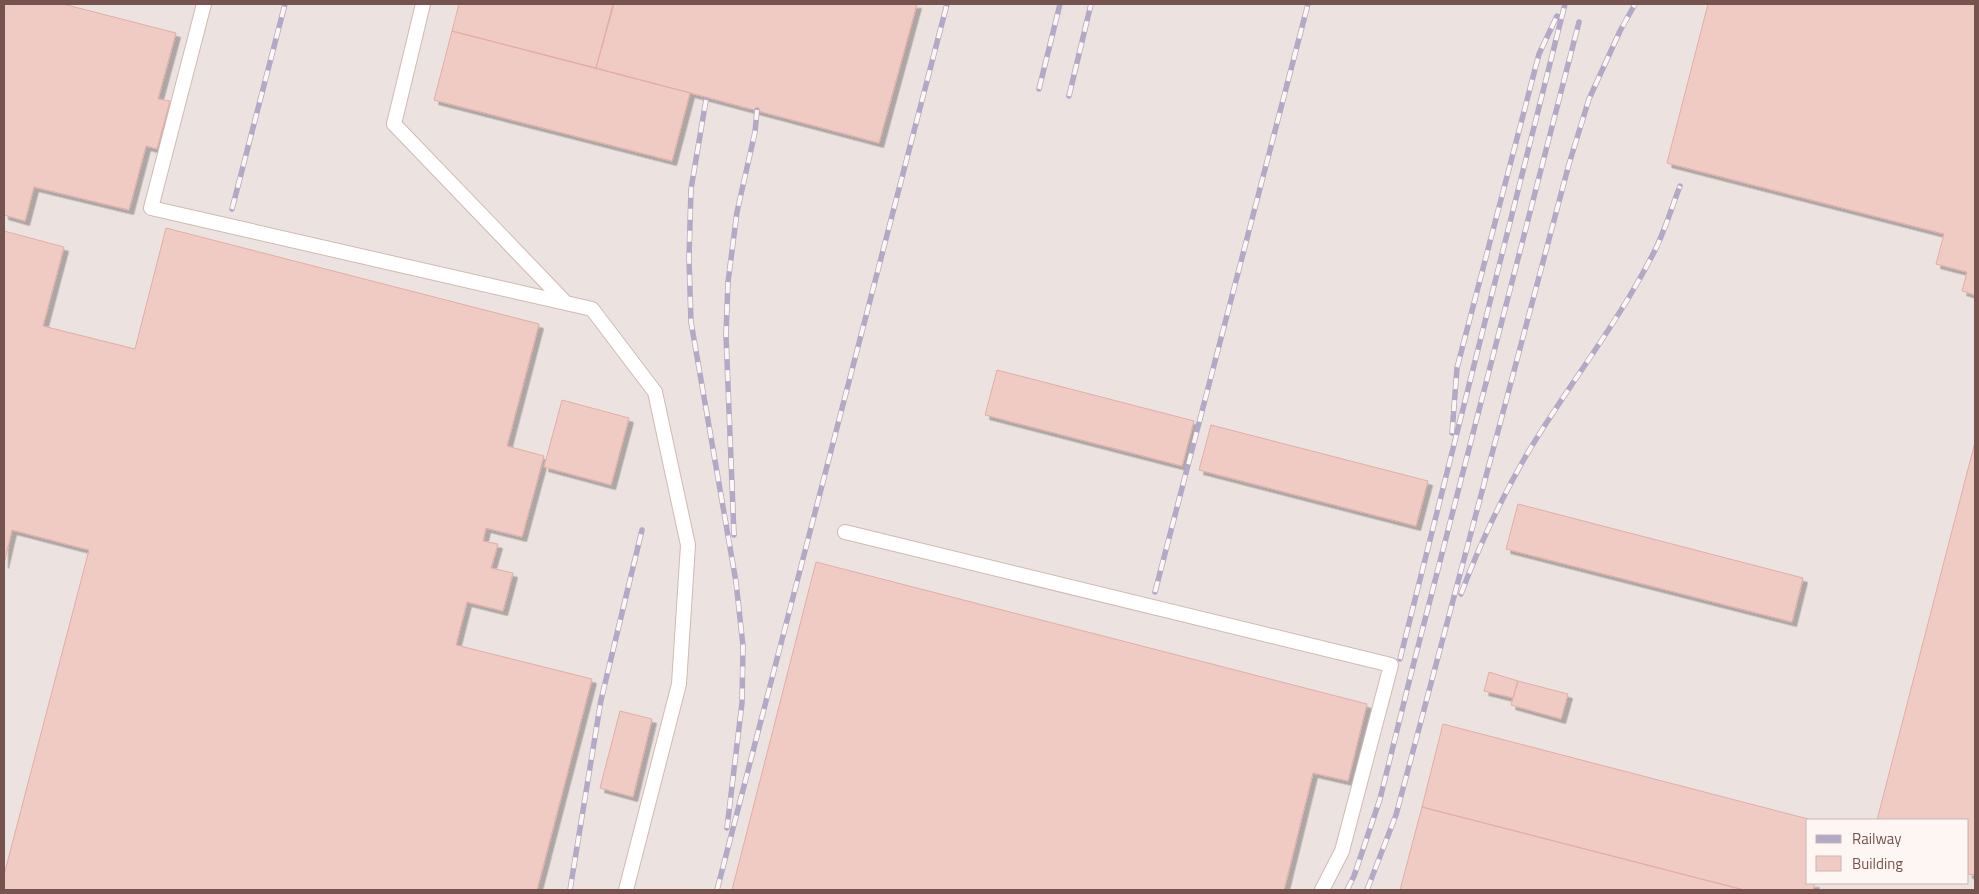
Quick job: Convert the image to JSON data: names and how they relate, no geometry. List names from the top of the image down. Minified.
{"legend":["Railway","Building"]}
